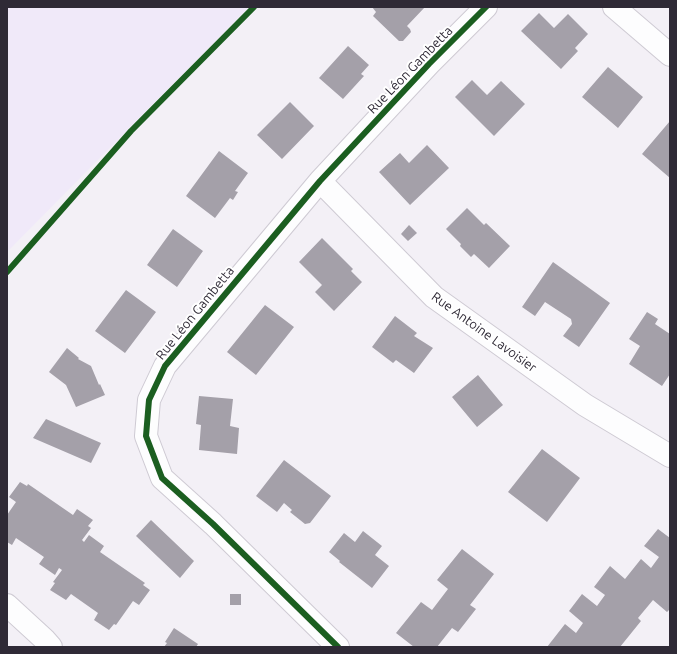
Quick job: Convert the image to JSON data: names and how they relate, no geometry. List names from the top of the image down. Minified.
{"streets":{"street":["Rue Léon Gambetta","Rue Antoine Lavoisier"]},"crossings":[["Rue Léon Gambetta","Rue Antoine Lavoisier"]]}
